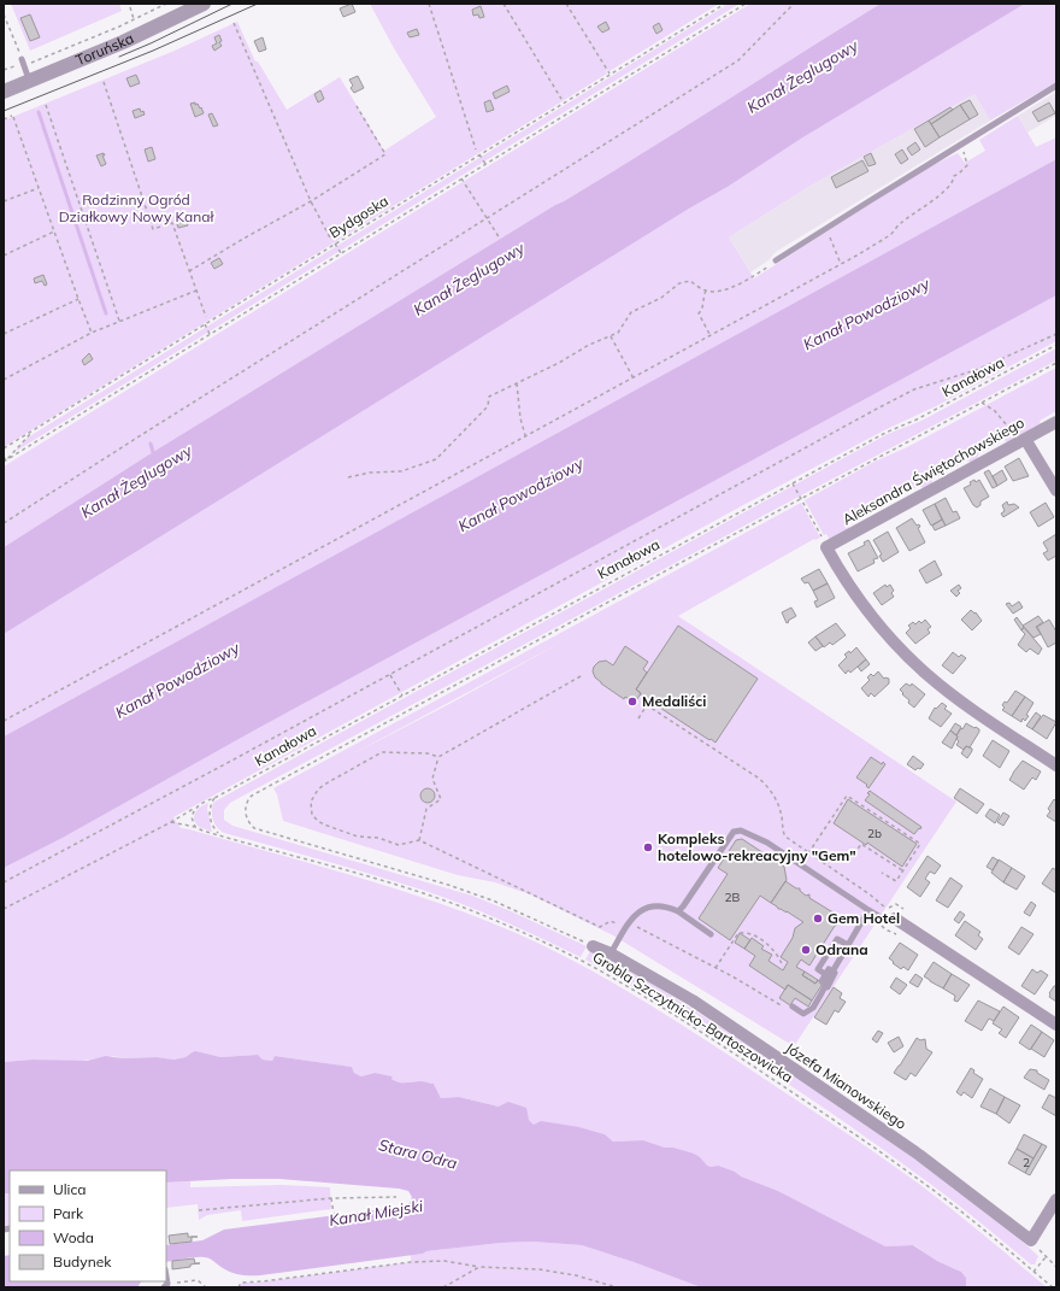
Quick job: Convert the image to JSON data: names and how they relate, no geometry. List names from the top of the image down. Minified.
{"streets":{"street":["Toruńska","Aleksandra Świętochowskiego","Józefa Mianowskiego"],"path":["Bydgoska","Kanałowa","Grobla Szczytnicko-Bartoszowicka"]},"crossings":[["Kanałowa","Grobla Szczytnicko-Bartoszowicka"]],"water":["Kanał Żeglugowy","Kanał Powodziowy","Stara Odra","Kanał Miejski"],"parks":["Rodzinny Ogród Działkowy Nowy Kanał"],"places":["Medaliści","Kompleks hotelowo-rekreacyjny \"Gem\"","Gem Hotel","Odrana"],"house_numbers":["2b","2B","2"],"legend":["Ulica","Park","Woda","Budynek"]}
